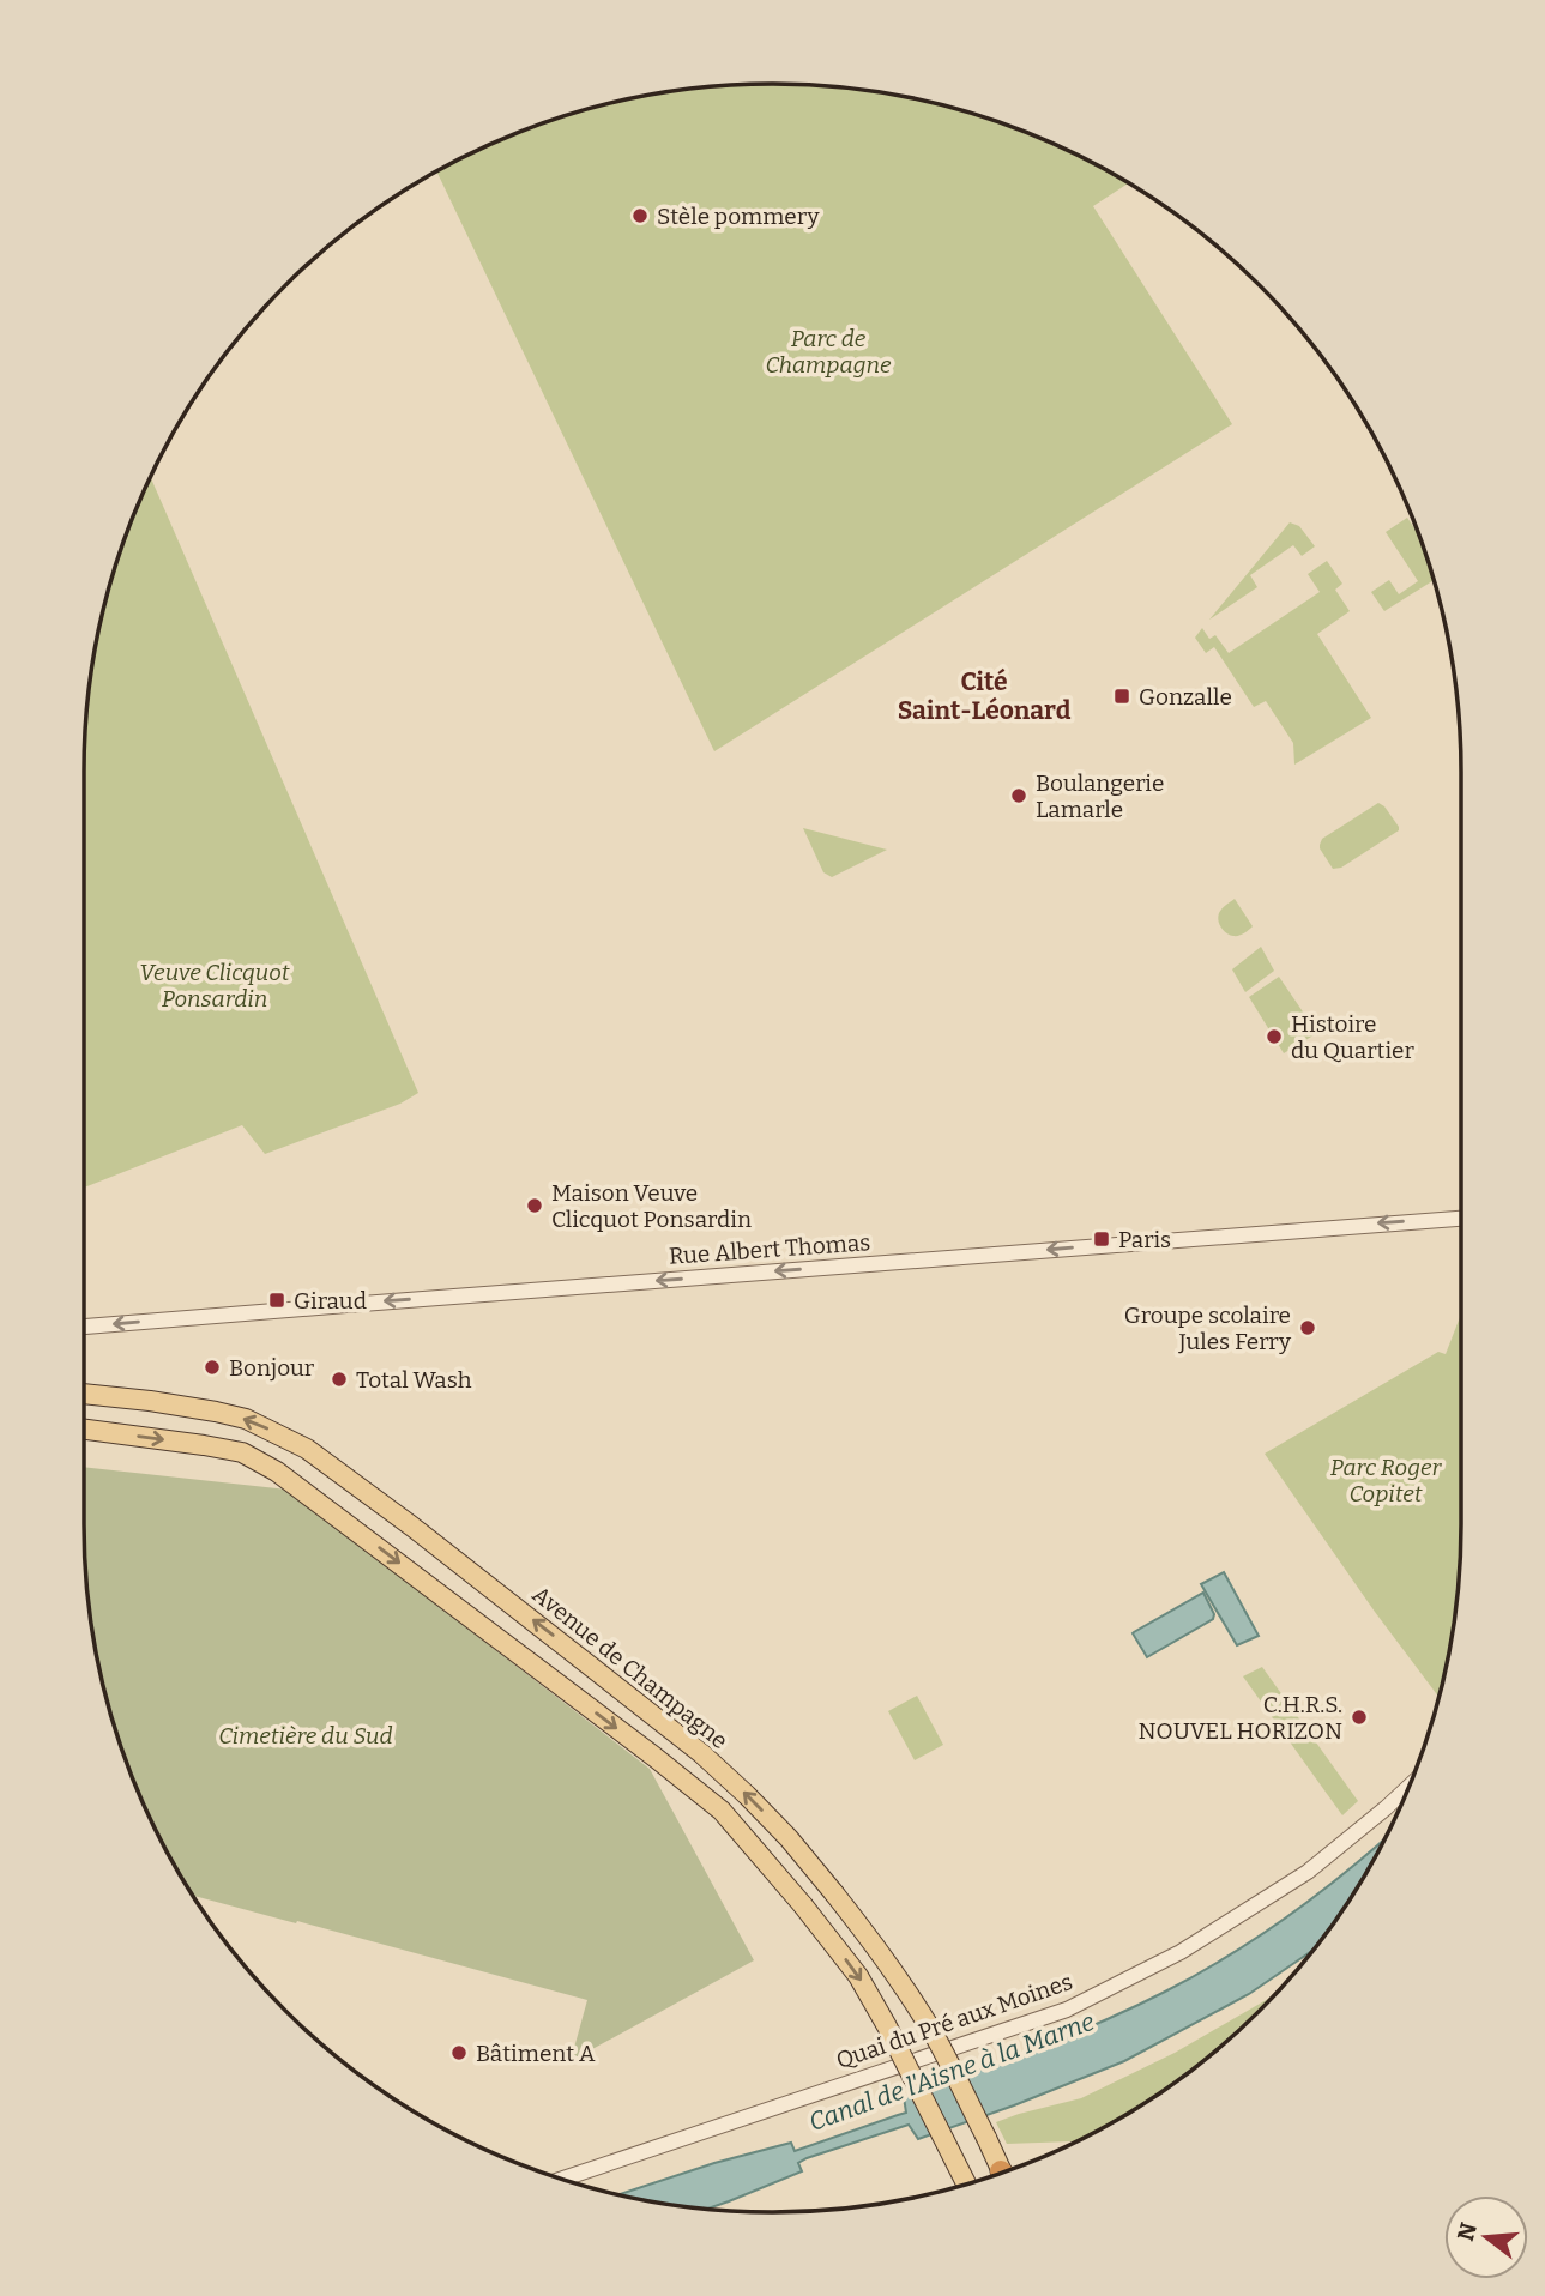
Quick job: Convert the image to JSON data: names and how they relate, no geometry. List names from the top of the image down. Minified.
{"streets":{"main road":["Avenue de Champagne"],"street":["Rue Albert Thomas","Quai du Pré aux Moines"]},"one_way":["Rue Albert Thomas"],"districts":["Cité Saint-Léonard"],"water":["Canal de l'Aisne à la Marne"],"parks":["Parc de Champagne","Veuve Clicquot Ponsardin","Parc Roger Copitet","Cimetière du Sud"],"places":{"other":["Stèle pommery","Boulangerie Lamarle","Histoire du Quartier","Maison Veuve Clicquot Ponsardin","Groupe scolaire Jules Ferry","Bonjour","Total Wash","C.H.R.S. NOUVEL HORIZON","Bâtiment A"],"transit":["Gonzalle","Paris","Giraud"]},"north":"left"}
